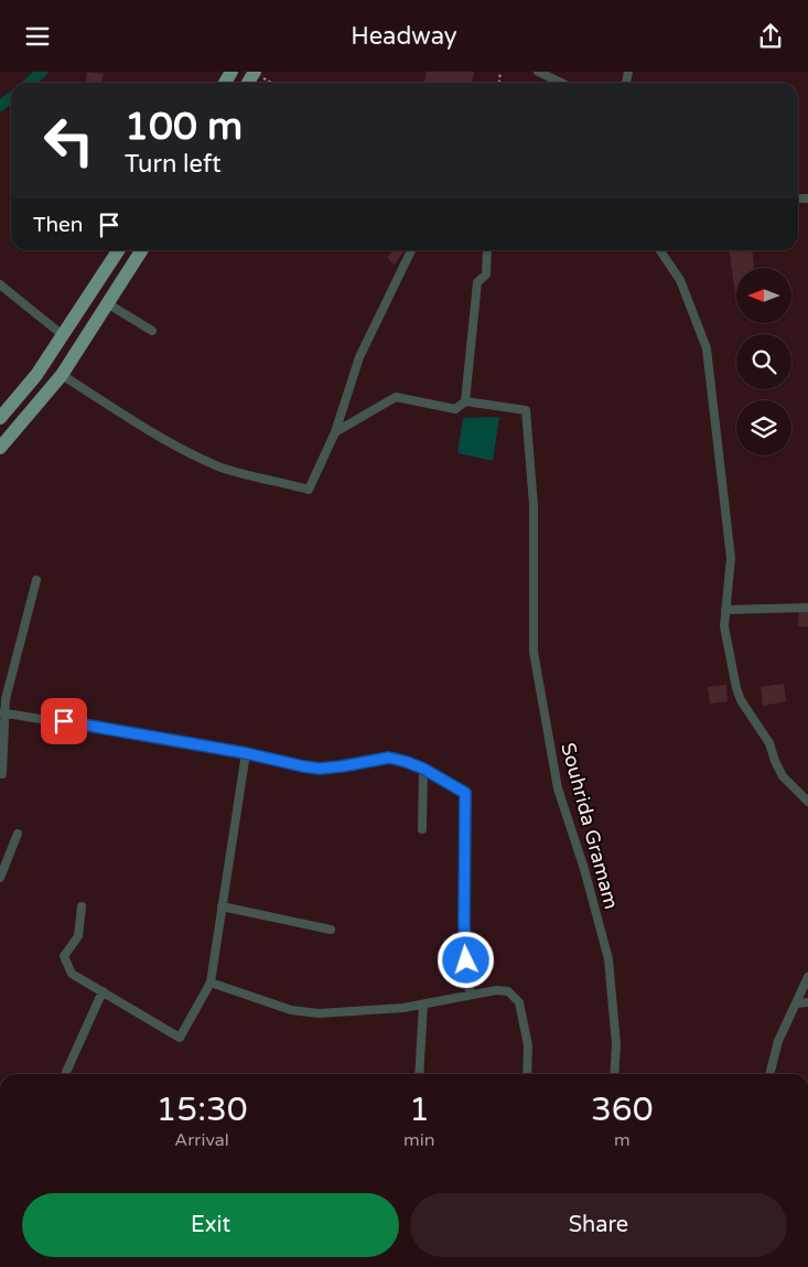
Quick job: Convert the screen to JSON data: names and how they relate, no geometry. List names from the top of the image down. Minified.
{"streets":{"street":["Souhrida Gramam"]},"north":"left","page":{"header":"Headway","turn":["100 m","Turn left"],"then":"Then","eta":["15:30","Arrival","1","min","360","m"],"buttons":["Exit","Share"]}}
